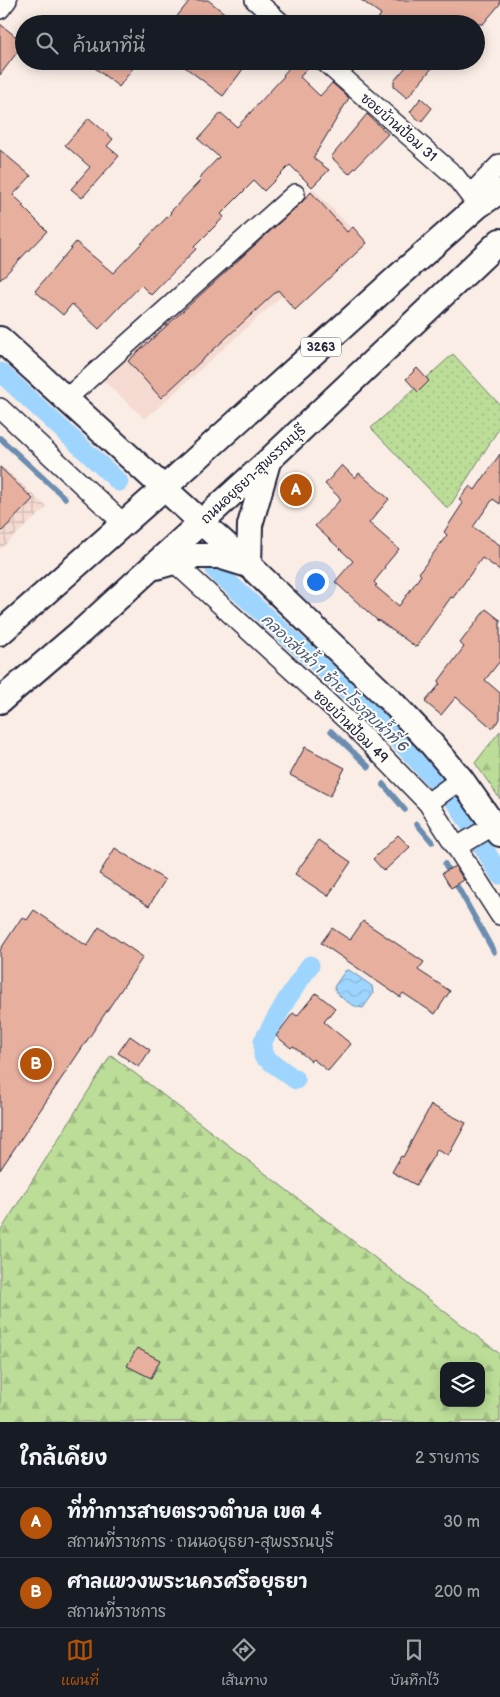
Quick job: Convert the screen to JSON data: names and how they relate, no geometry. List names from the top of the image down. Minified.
{"streets":{"main road":["3263","ถนนอยุธยา-สุพรรณบุรี"],"street":["ซอยบ้านป้อม 31","ซอยบ้านป้อม 49"]},"crossings":[["ซอยบ้านป้อม 31","3263"]],"water":["คลองส่งน้ำ 1 ซ้าย-โรงสูบน้ำที่ 6"],"page":{"search":"ค้นหาที่นี่","pins":["A","B"],"heading":["ใกล้เคียง","2 รายการ"],"list":[{"mark":"A","name":"ที่ทำการสายตรวจตำบล เขต 4","note":"สถานที่ราชการ · ถนนอยุธยา-สุพรรณบุรี","value":"30 m"},{"mark":"B","name":"ศาลแขวงพระนครศรีอยุธยา","note":"สถานที่ราชการ","value":"200 m"}],"nav":["แผนที่","เส้นทาง","บันทึกไว้"]}}
